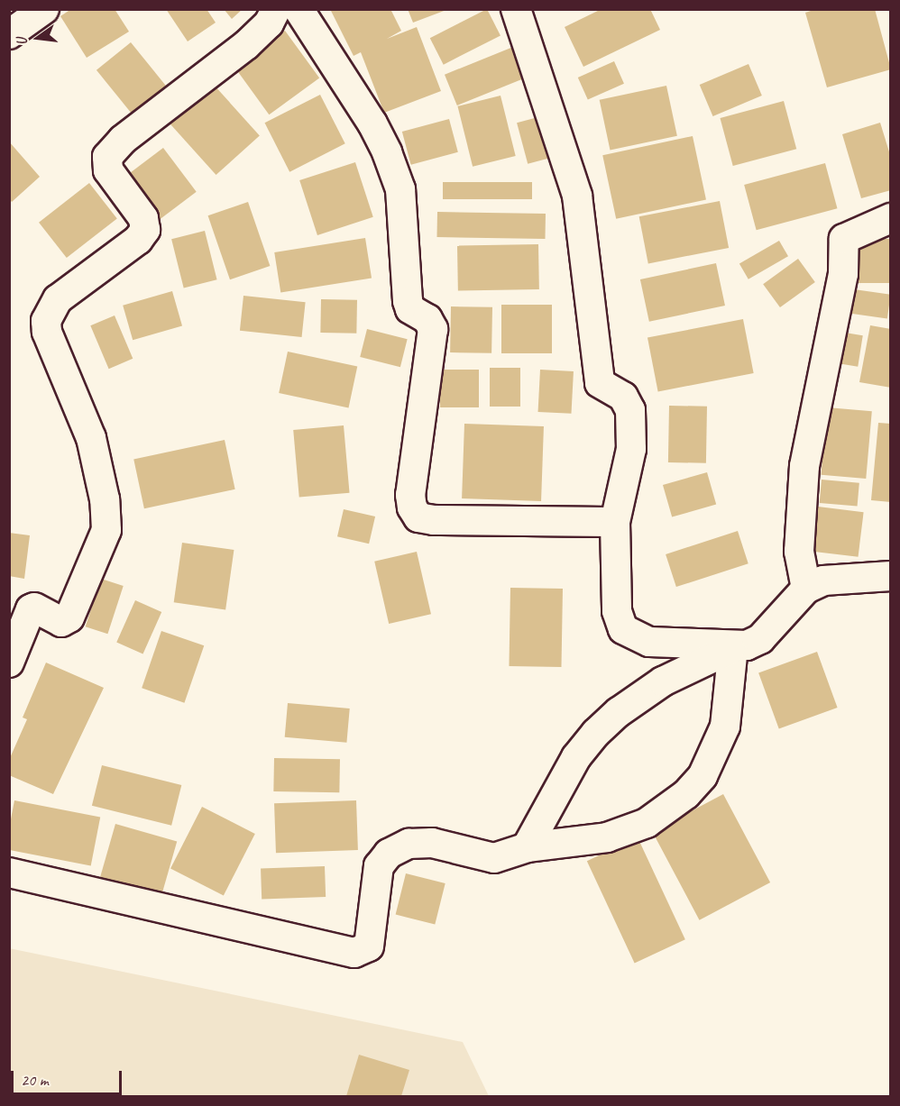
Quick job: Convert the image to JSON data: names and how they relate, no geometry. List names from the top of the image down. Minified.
{"scale_bar":"20 m","north":"left"}
